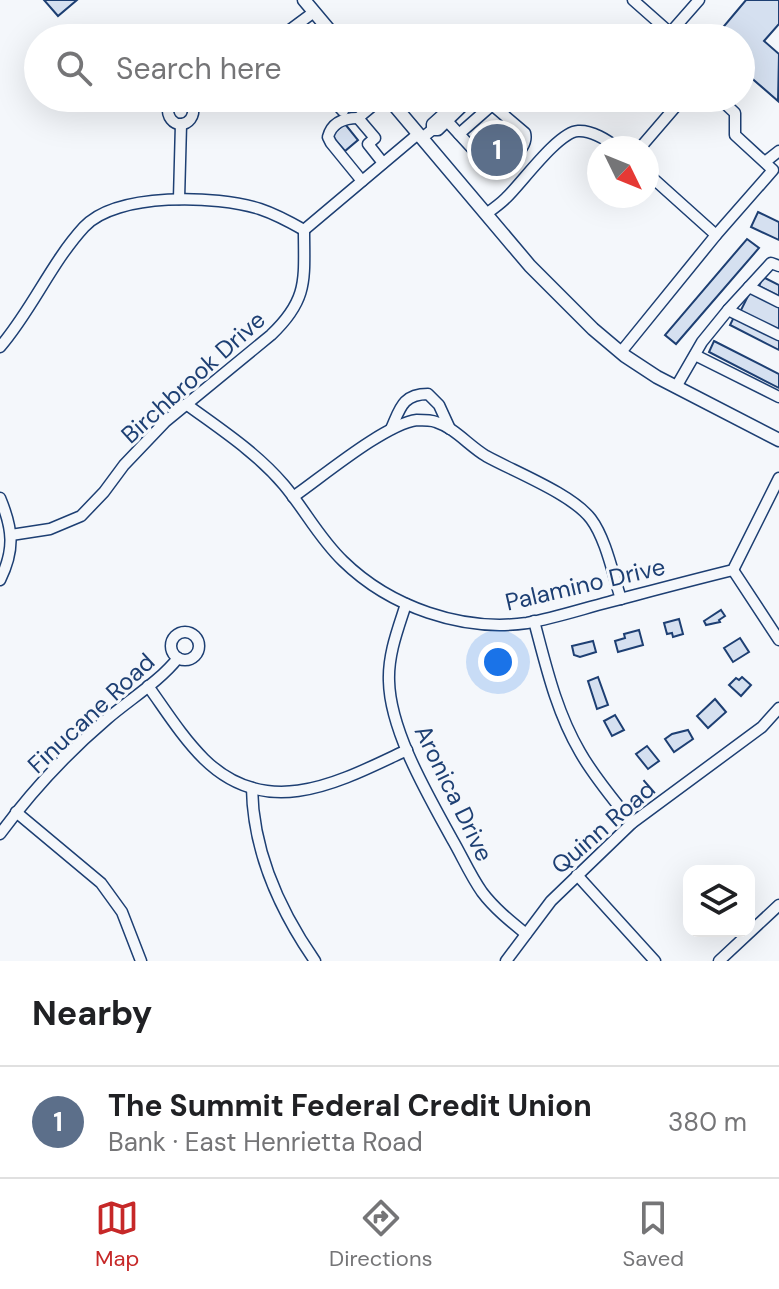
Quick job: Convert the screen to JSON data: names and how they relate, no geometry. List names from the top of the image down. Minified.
{"streets":{"street":["Birchbrook Drive","Palamino Drive","Finucane Road","Aronica Drive","Quinn Road"]},"crossings":[["Birchbrook Drive","Palamino Drive"],["Palamino Drive","Aronica Drive"],["Aronica Drive","Quinn Road"]],"north":"bottom right","page":{"search":"Search here","pins":"1","heading":"Nearby","list":[{"mark":"1","name":"The Summit Federal Credit Union","note":"Bank · East Henrietta Road","value":"380 m"}],"nav":["Map","Directions","Saved"]}}
